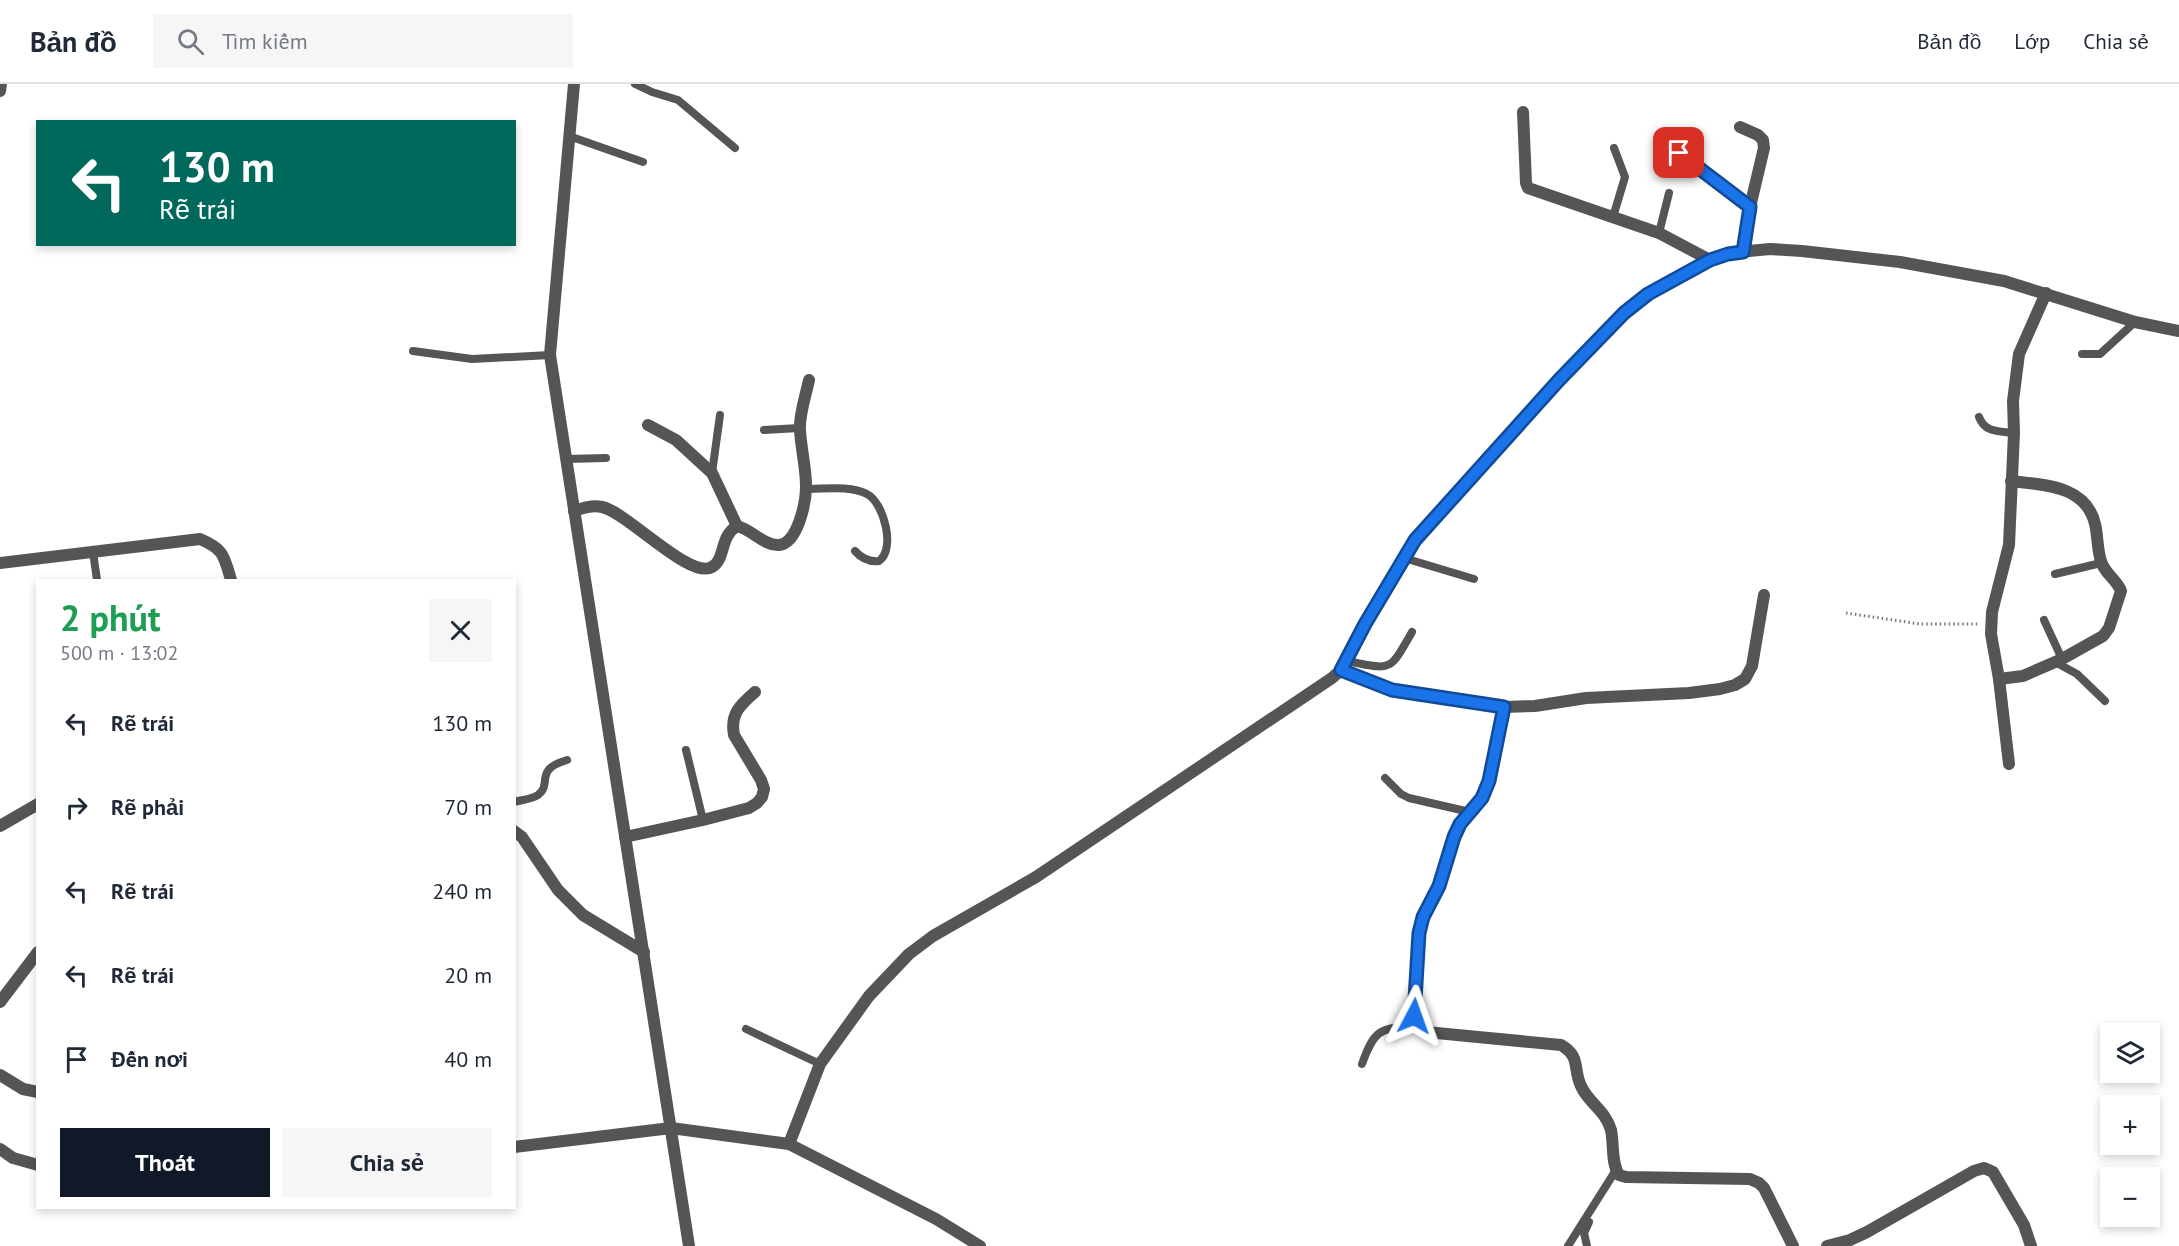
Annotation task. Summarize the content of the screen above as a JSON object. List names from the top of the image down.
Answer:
{
  "page": {
    "header": "Bản đồ",
    "search": "Tìm kiếm",
    "nav": ["Bản đồ", "Lớp", "Chia sẻ"],
    "turn": ["130 m", "Rẽ trái"],
    "heading": ["2 phút", "500 m · 13:02"],
    "list": [
      {
        "name": "Rẽ trái",
        "value": "130 m"
      },
      {
        "name": "Rẽ phải",
        "value": "70 m"
      },
      {
        "name": "Rẽ trái",
        "value": "240 m"
      },
      {
        "name": "Rẽ trái",
        "value": "20 m"
      },
      {
        "name": "Đến nơi",
        "value": "40 m"
      }
    ],
    "map_buttons": ["+", "−"],
    "buttons": ["Thoát", "Chia sẻ"]
  }
}
